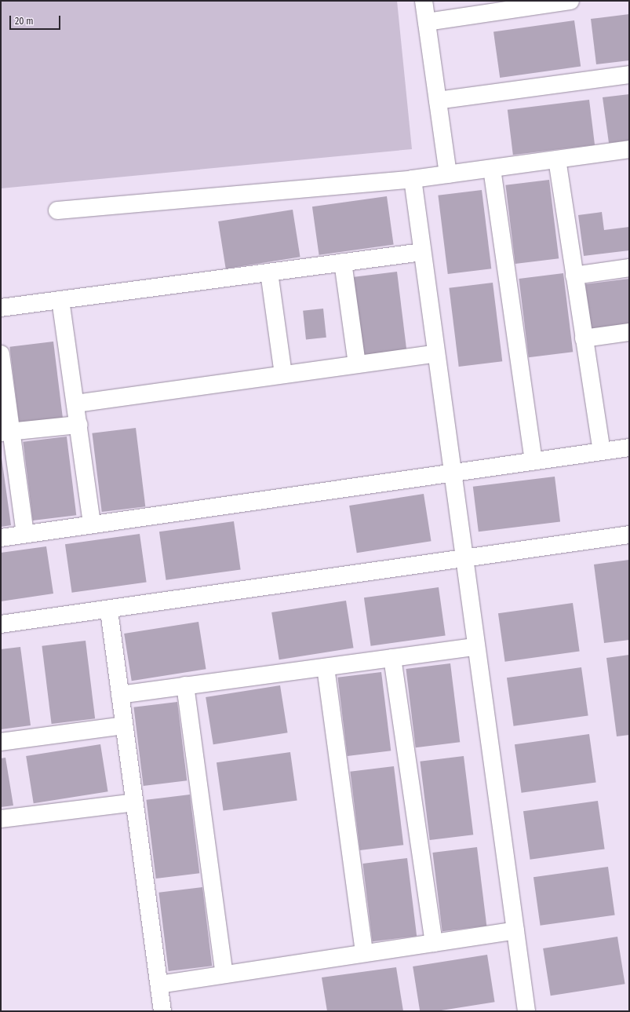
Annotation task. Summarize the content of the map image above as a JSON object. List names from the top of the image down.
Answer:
{
  "scale_bar": "20 m"
}
